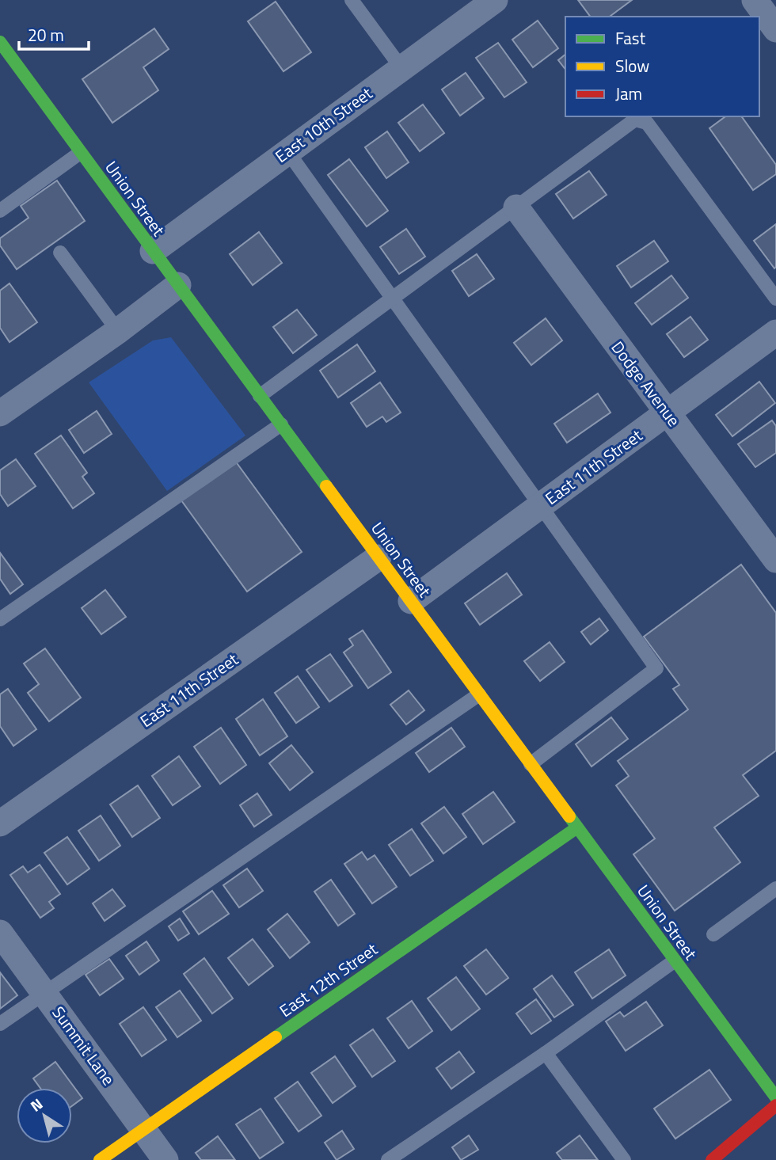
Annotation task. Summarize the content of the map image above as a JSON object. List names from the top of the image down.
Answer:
{
  "streets": {
    "main road": ["Union Street", "East 12th Street"],
    "street": [
      "East 10th Street",
      "Dodge Avenue",
      "East 11th Street",
      "Summit Lane"
    ]
  },
  "crossings": [
    ["East 10th Street", "Union Street"],
    ["Union Street", "East 11th Street"],
    ["Union Street", "East 12th Street"],
    ["Dodge Avenue", "East 11th Street"],
    ["East 12th Street", "Summit Lane"]
  ],
  "legend": ["Fast", "Slow", "Jam"],
  "scale_bar": "20 m",
  "north": "top left"
}
